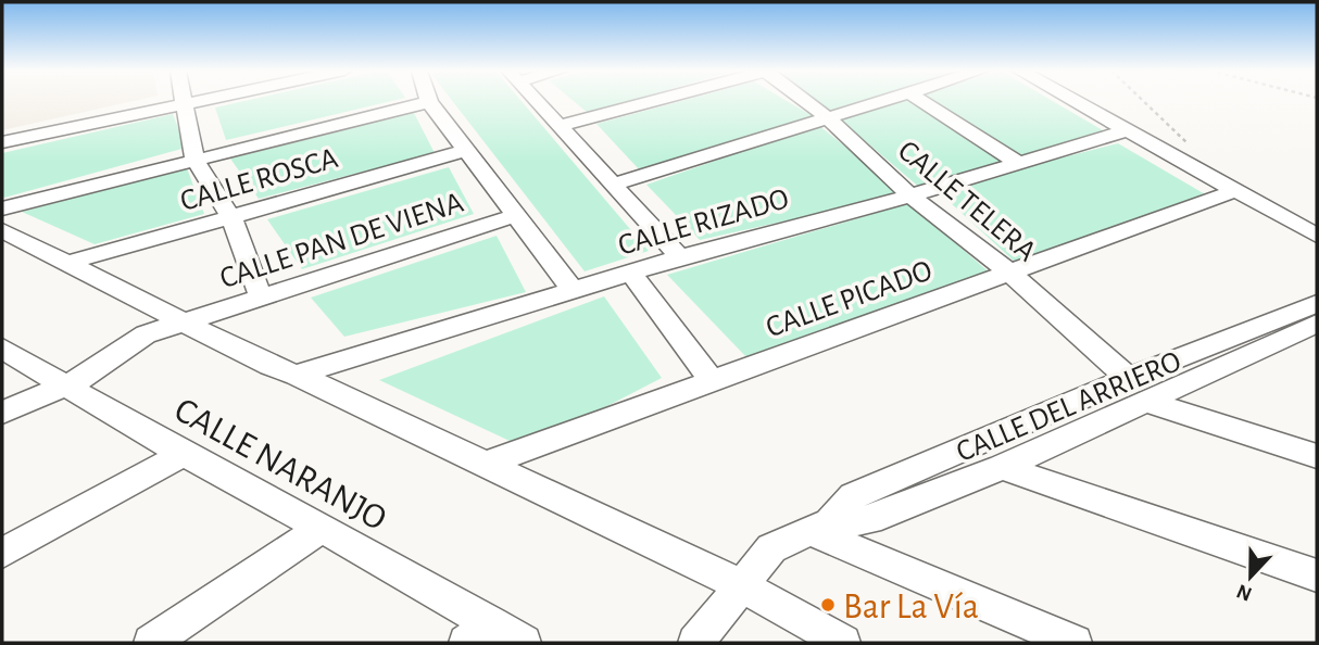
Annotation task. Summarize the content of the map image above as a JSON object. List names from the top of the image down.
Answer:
{
  "streets": {
    "street": [
      "CALLE ROSCA",
      "CALLE TELERA",
      "CALLE RIZADO",
      "CALLE PAN DE VIENA",
      "CALLE PICADO",
      "CALLE DEL ARRIERO",
      "CALLE NARANJO"
    ]
  },
  "crossings": [
    ["CALLE TELERA", "CALLE RIZADO"],
    ["CALLE TELERA", "CALLE PICADO"],
    ["CALLE TELERA", "CALLE DEL ARRIERO"],
    ["CALLE PAN DE VIENA", "CALLE NARANJO"]
  ],
  "places": ["Bar La Vía"],
  "north": "bottom"
}
